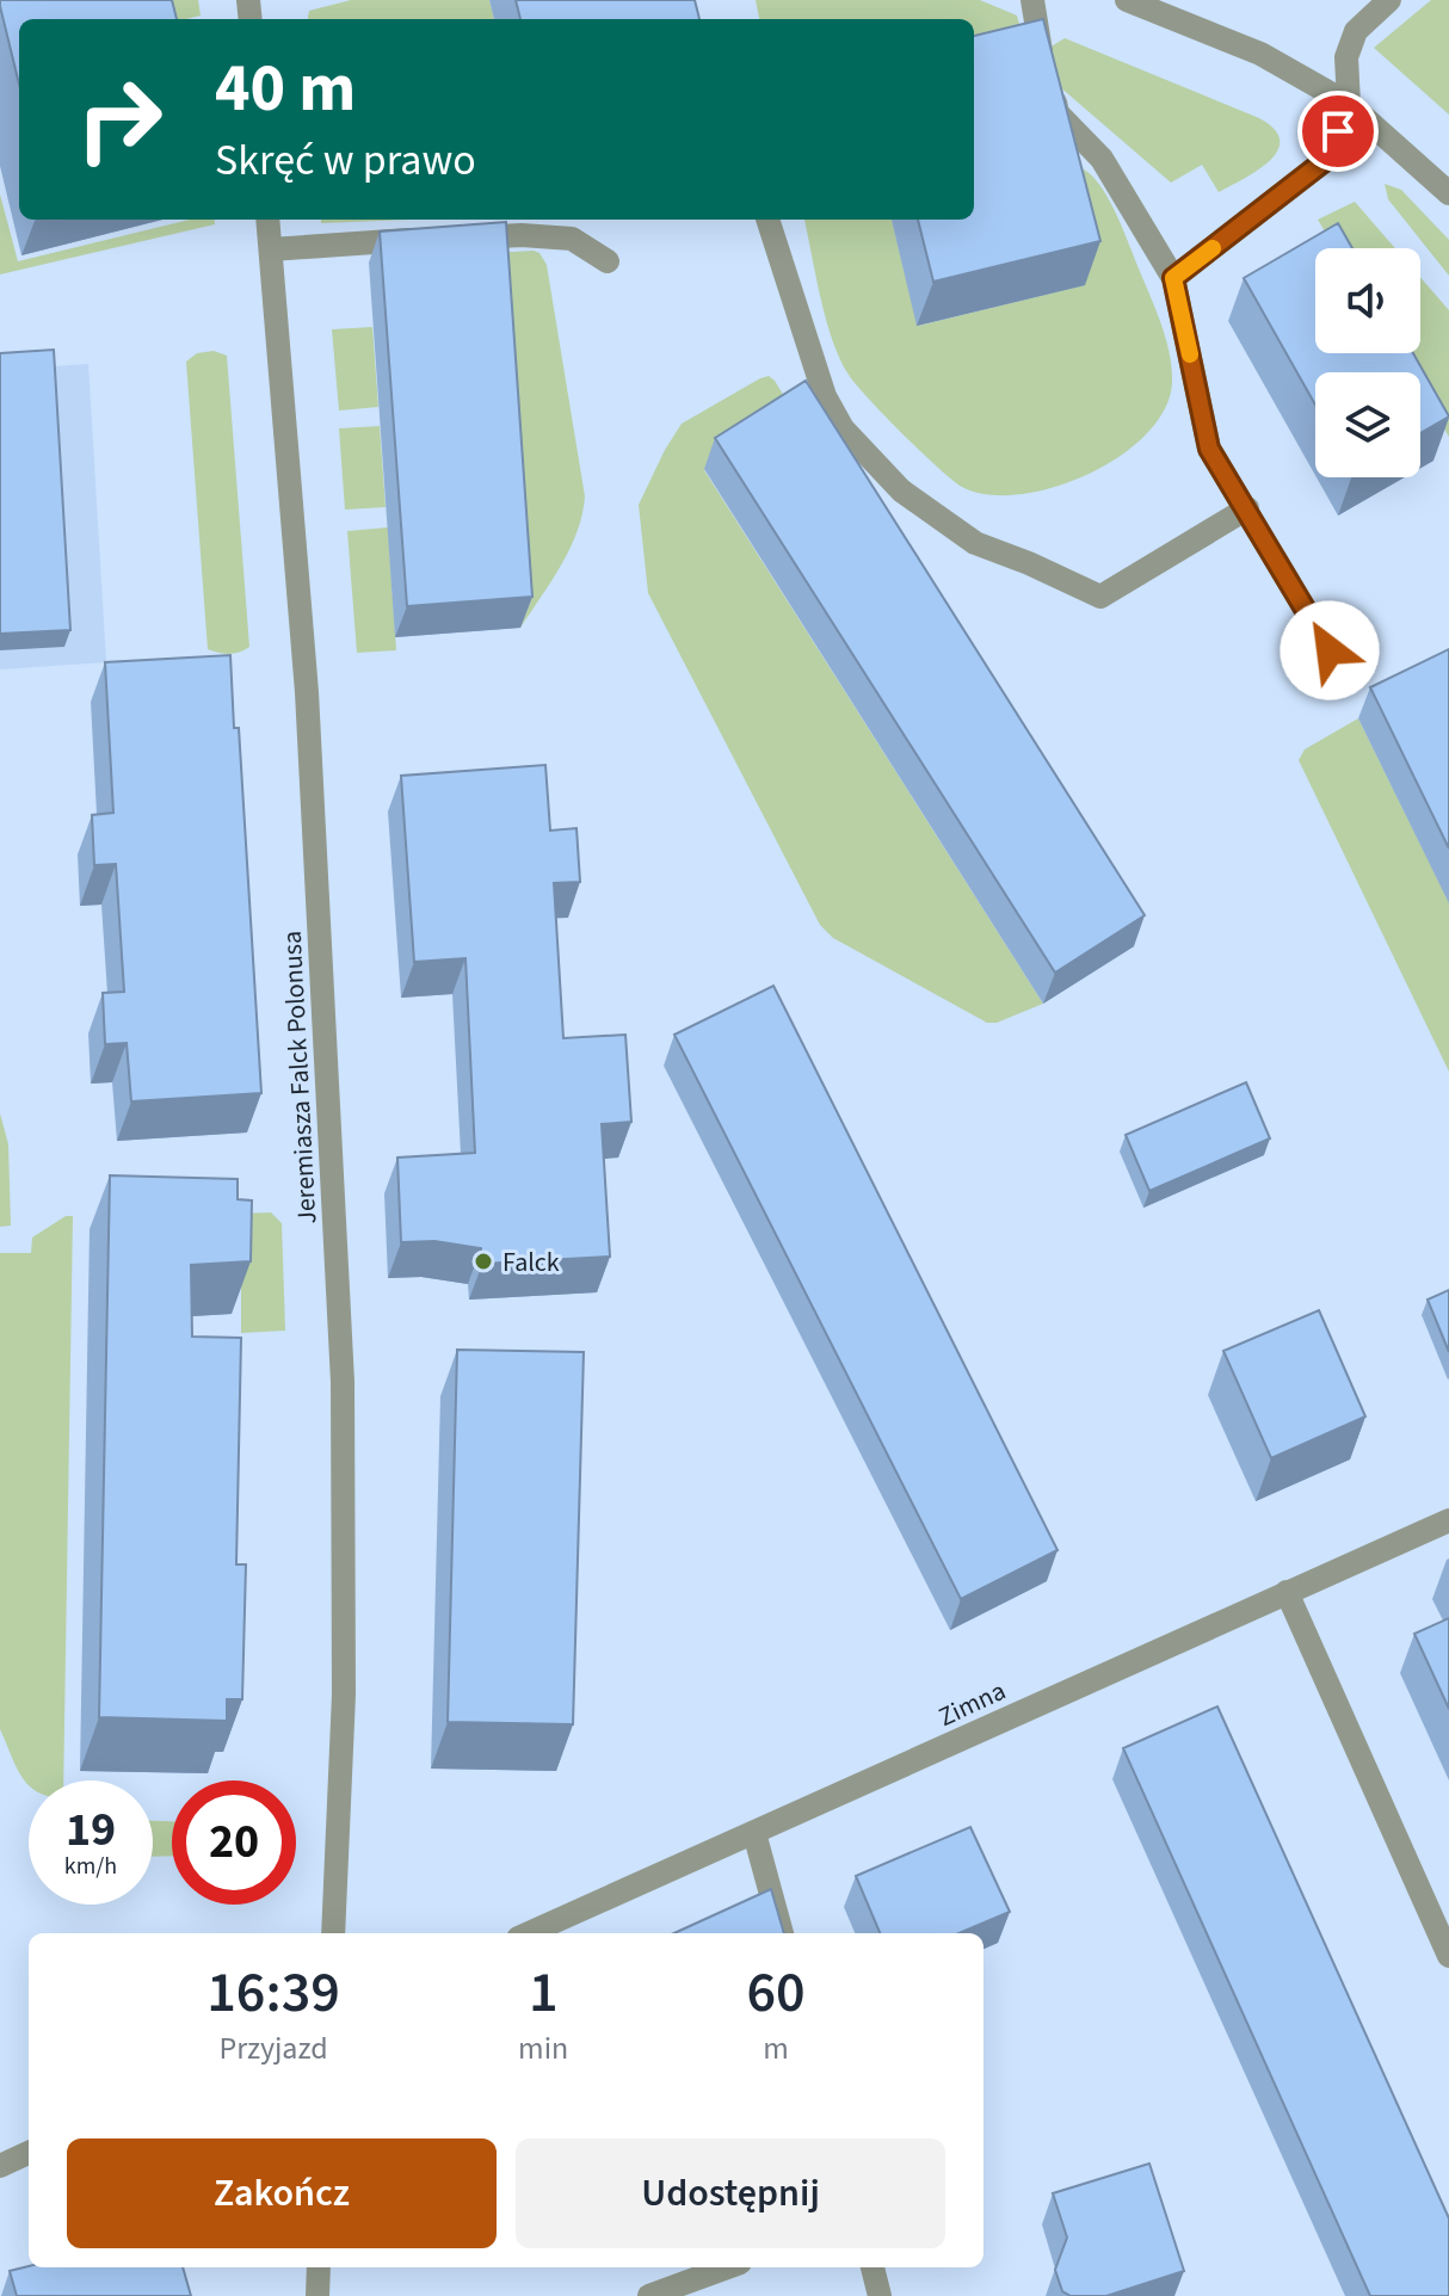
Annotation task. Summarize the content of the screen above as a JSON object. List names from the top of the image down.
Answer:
{
  "streets": {
    "street": ["Jeremiasza Falck Polonusa", "Zimna"]
  },
  "places": ["Falck"],
  "page": {
    "turn": ["40 m", "Skręć w prawo"],
    "speed": "19 km/h",
    "limit": "20",
    "eta": [
      "16:39",
      "Przyjazd",
      "1",
      "min",
      "60",
      "m"
    ],
    "buttons": ["Zakończ", "Udostępnij"]
  }
}
